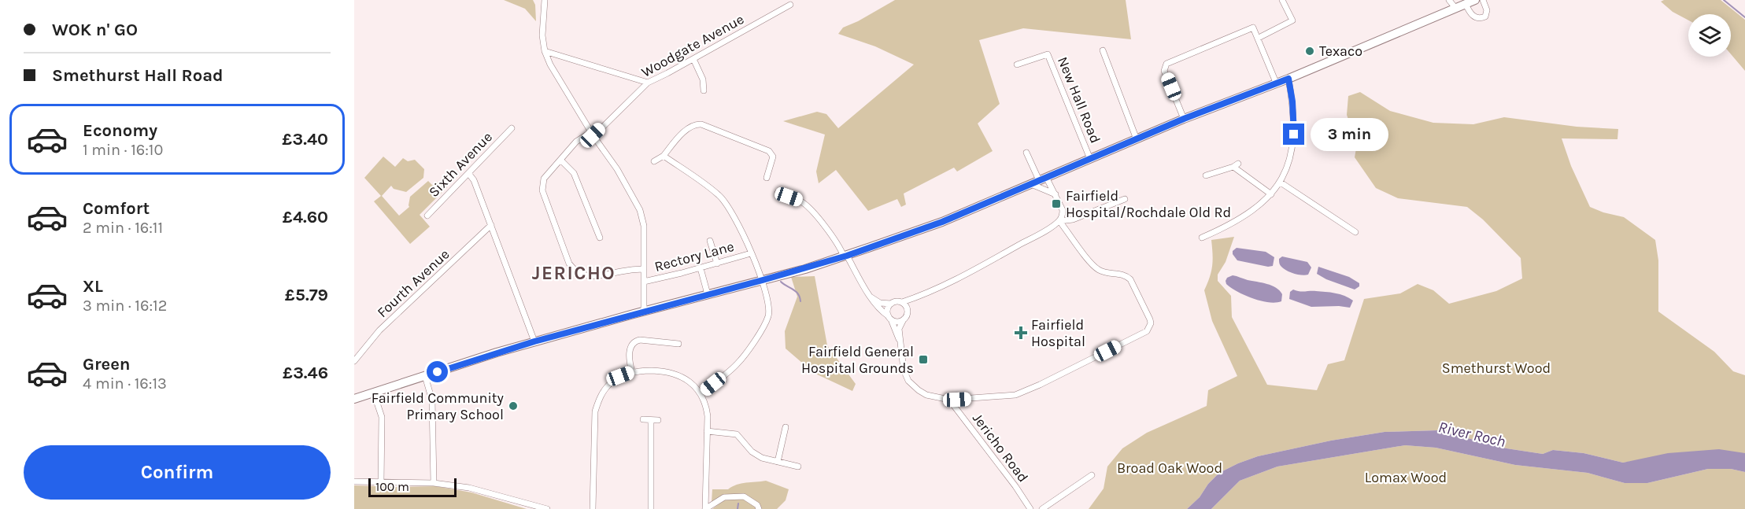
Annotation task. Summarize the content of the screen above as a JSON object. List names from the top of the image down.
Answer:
{
  "streets": {
    "street": [
      "Woodgate Avenue",
      "New Hall Road",
      "Sixth Avenue",
      "Rectory Lane",
      "Fourth Avenue",
      "Jericho Road"
    ]
  },
  "districts": ["JERICHO"],
  "water": ["River Roch"],
  "parks": ["Smethurst Wood", "Broad Oak Wood", "Lomax Wood"],
  "places": {
    "other": ["Texaco", "Fairfield Community Primary School"],
    "transit": ["Fairfield Hospital/Rochdale Old Rd", "Fairfield General Hospital Grounds"],
    "health": ["Fairfield Hospital"]
  },
  "scale_bar": "100 m",
  "page": {
    "banner": ["WOK n' GO", "Smethurst Hall Road"],
    "list": [
      {
        "name": "Economy",
        "note": "1 min · 16:10",
        "value": "£3.40"
      },
      {
        "name": "Comfort",
        "note": "2 min · 16:11",
        "value": "£4.60"
      },
      {
        "name": "XL",
        "note": "3 min · 16:12",
        "value": "£5.79"
      },
      {
        "name": "Green",
        "note": "4 min · 16:13",
        "value": "£3.46"
      }
    ],
    "bubble": "3 min",
    "buttons": "Confirm",
    "scale": "100 m"
  }
}
